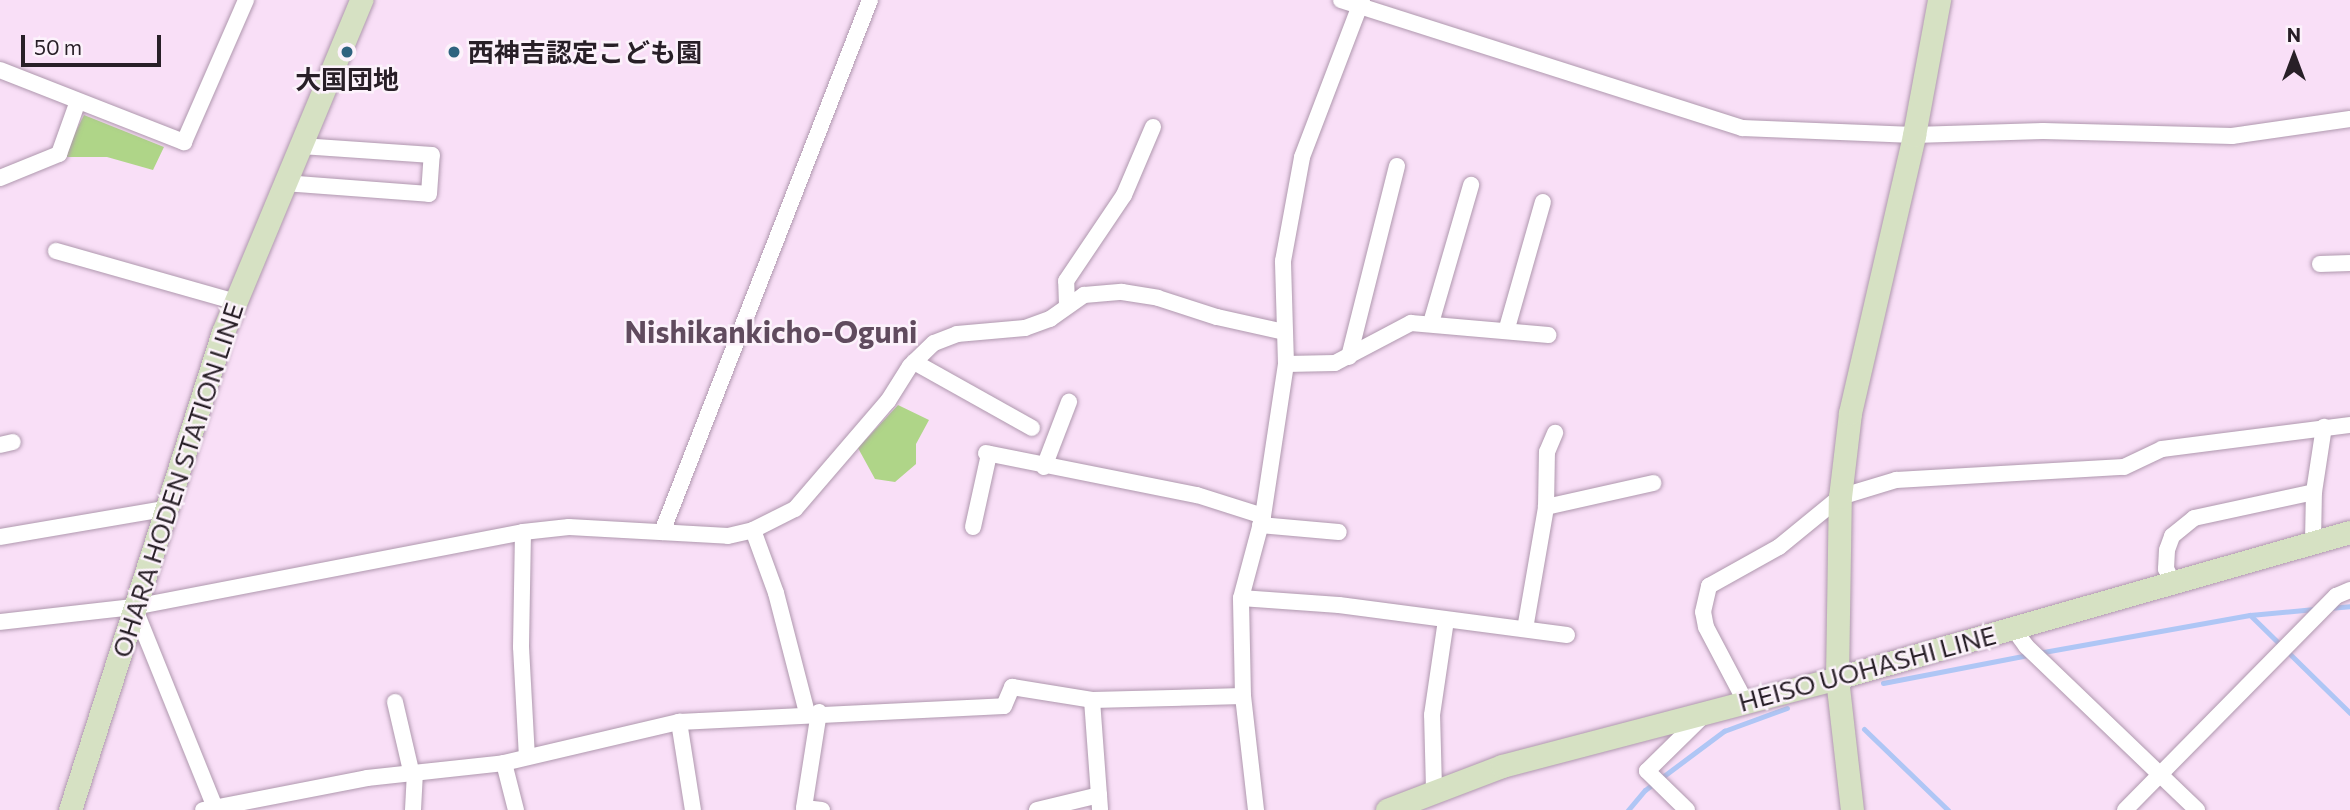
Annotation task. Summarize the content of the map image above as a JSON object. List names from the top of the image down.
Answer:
{
  "streets": {
    "main road": ["OHARA HODEN STATION LINE", "HEISO UOHASHI LINE"]
  },
  "districts": ["Nishikankicho-Oguni"],
  "places": ["大国団地", "西神吉認定こども園"],
  "scale_bar": "50 m",
  "north": "top"
}
